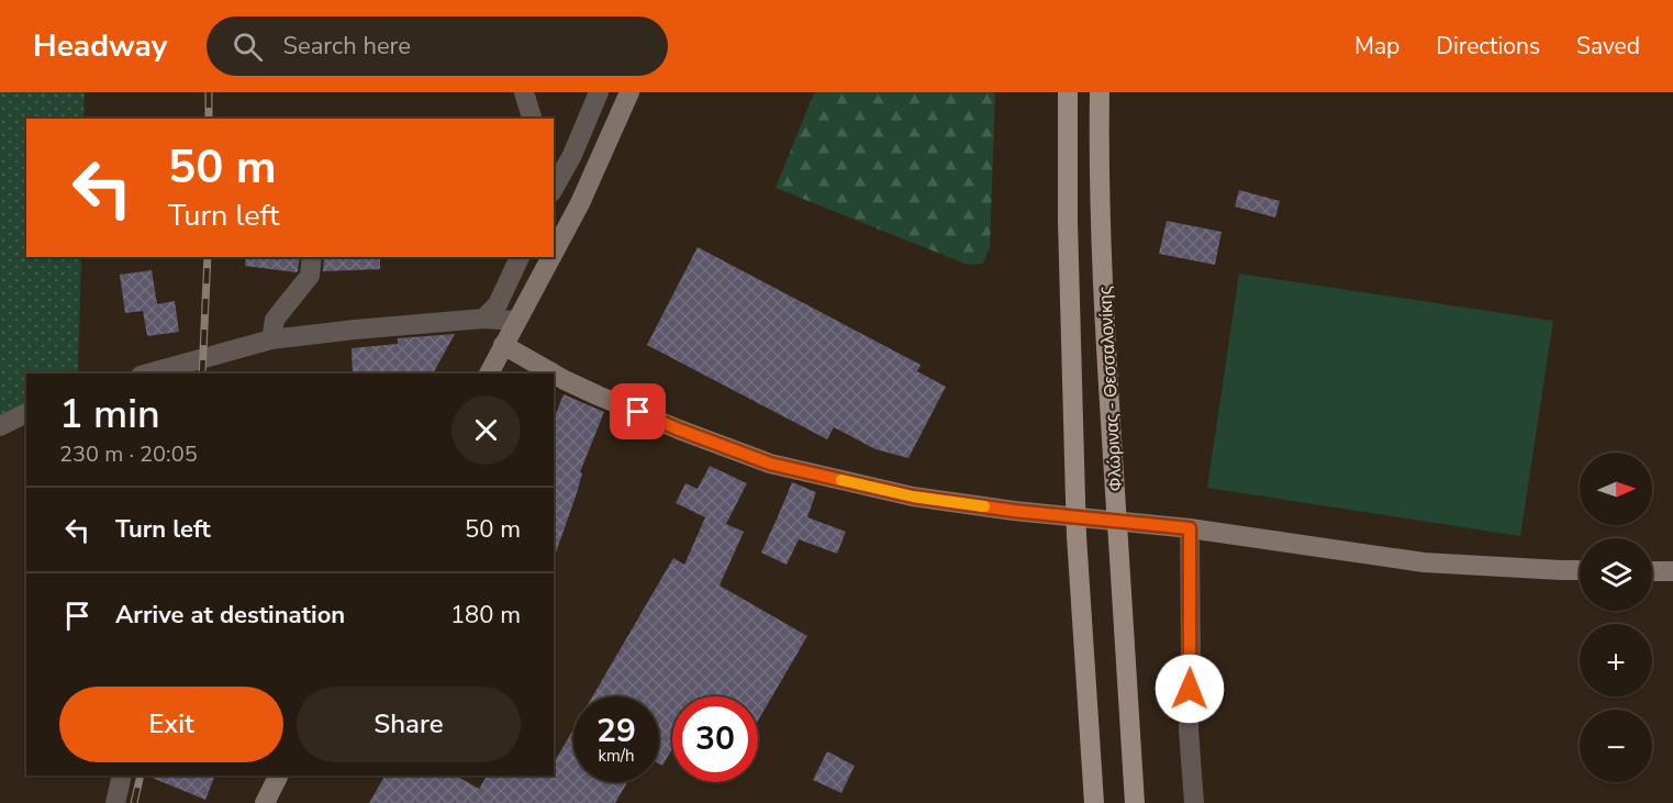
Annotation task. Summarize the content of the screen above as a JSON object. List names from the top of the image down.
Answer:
{
  "streets": {
    "main road": ["Φλώρινας - Θεσσαλονίκης"]
  },
  "north": "right",
  "page": {
    "header": "Headway",
    "search": "Search here",
    "nav": ["Map", "Directions", "Saved"],
    "turn": ["50 m", "Turn left"],
    "heading": ["1 min", "230 m · 20:05"],
    "map_buttons": ["+", "−"],
    "list": [
      {
        "name": "Turn left",
        "value": "50 m"
      },
      {
        "name": "Arrive at destination",
        "value": "180 m"
      }
    ],
    "buttons": ["Exit", "Share"],
    "speed": "29 km/h",
    "limit": "30"
  }
}
